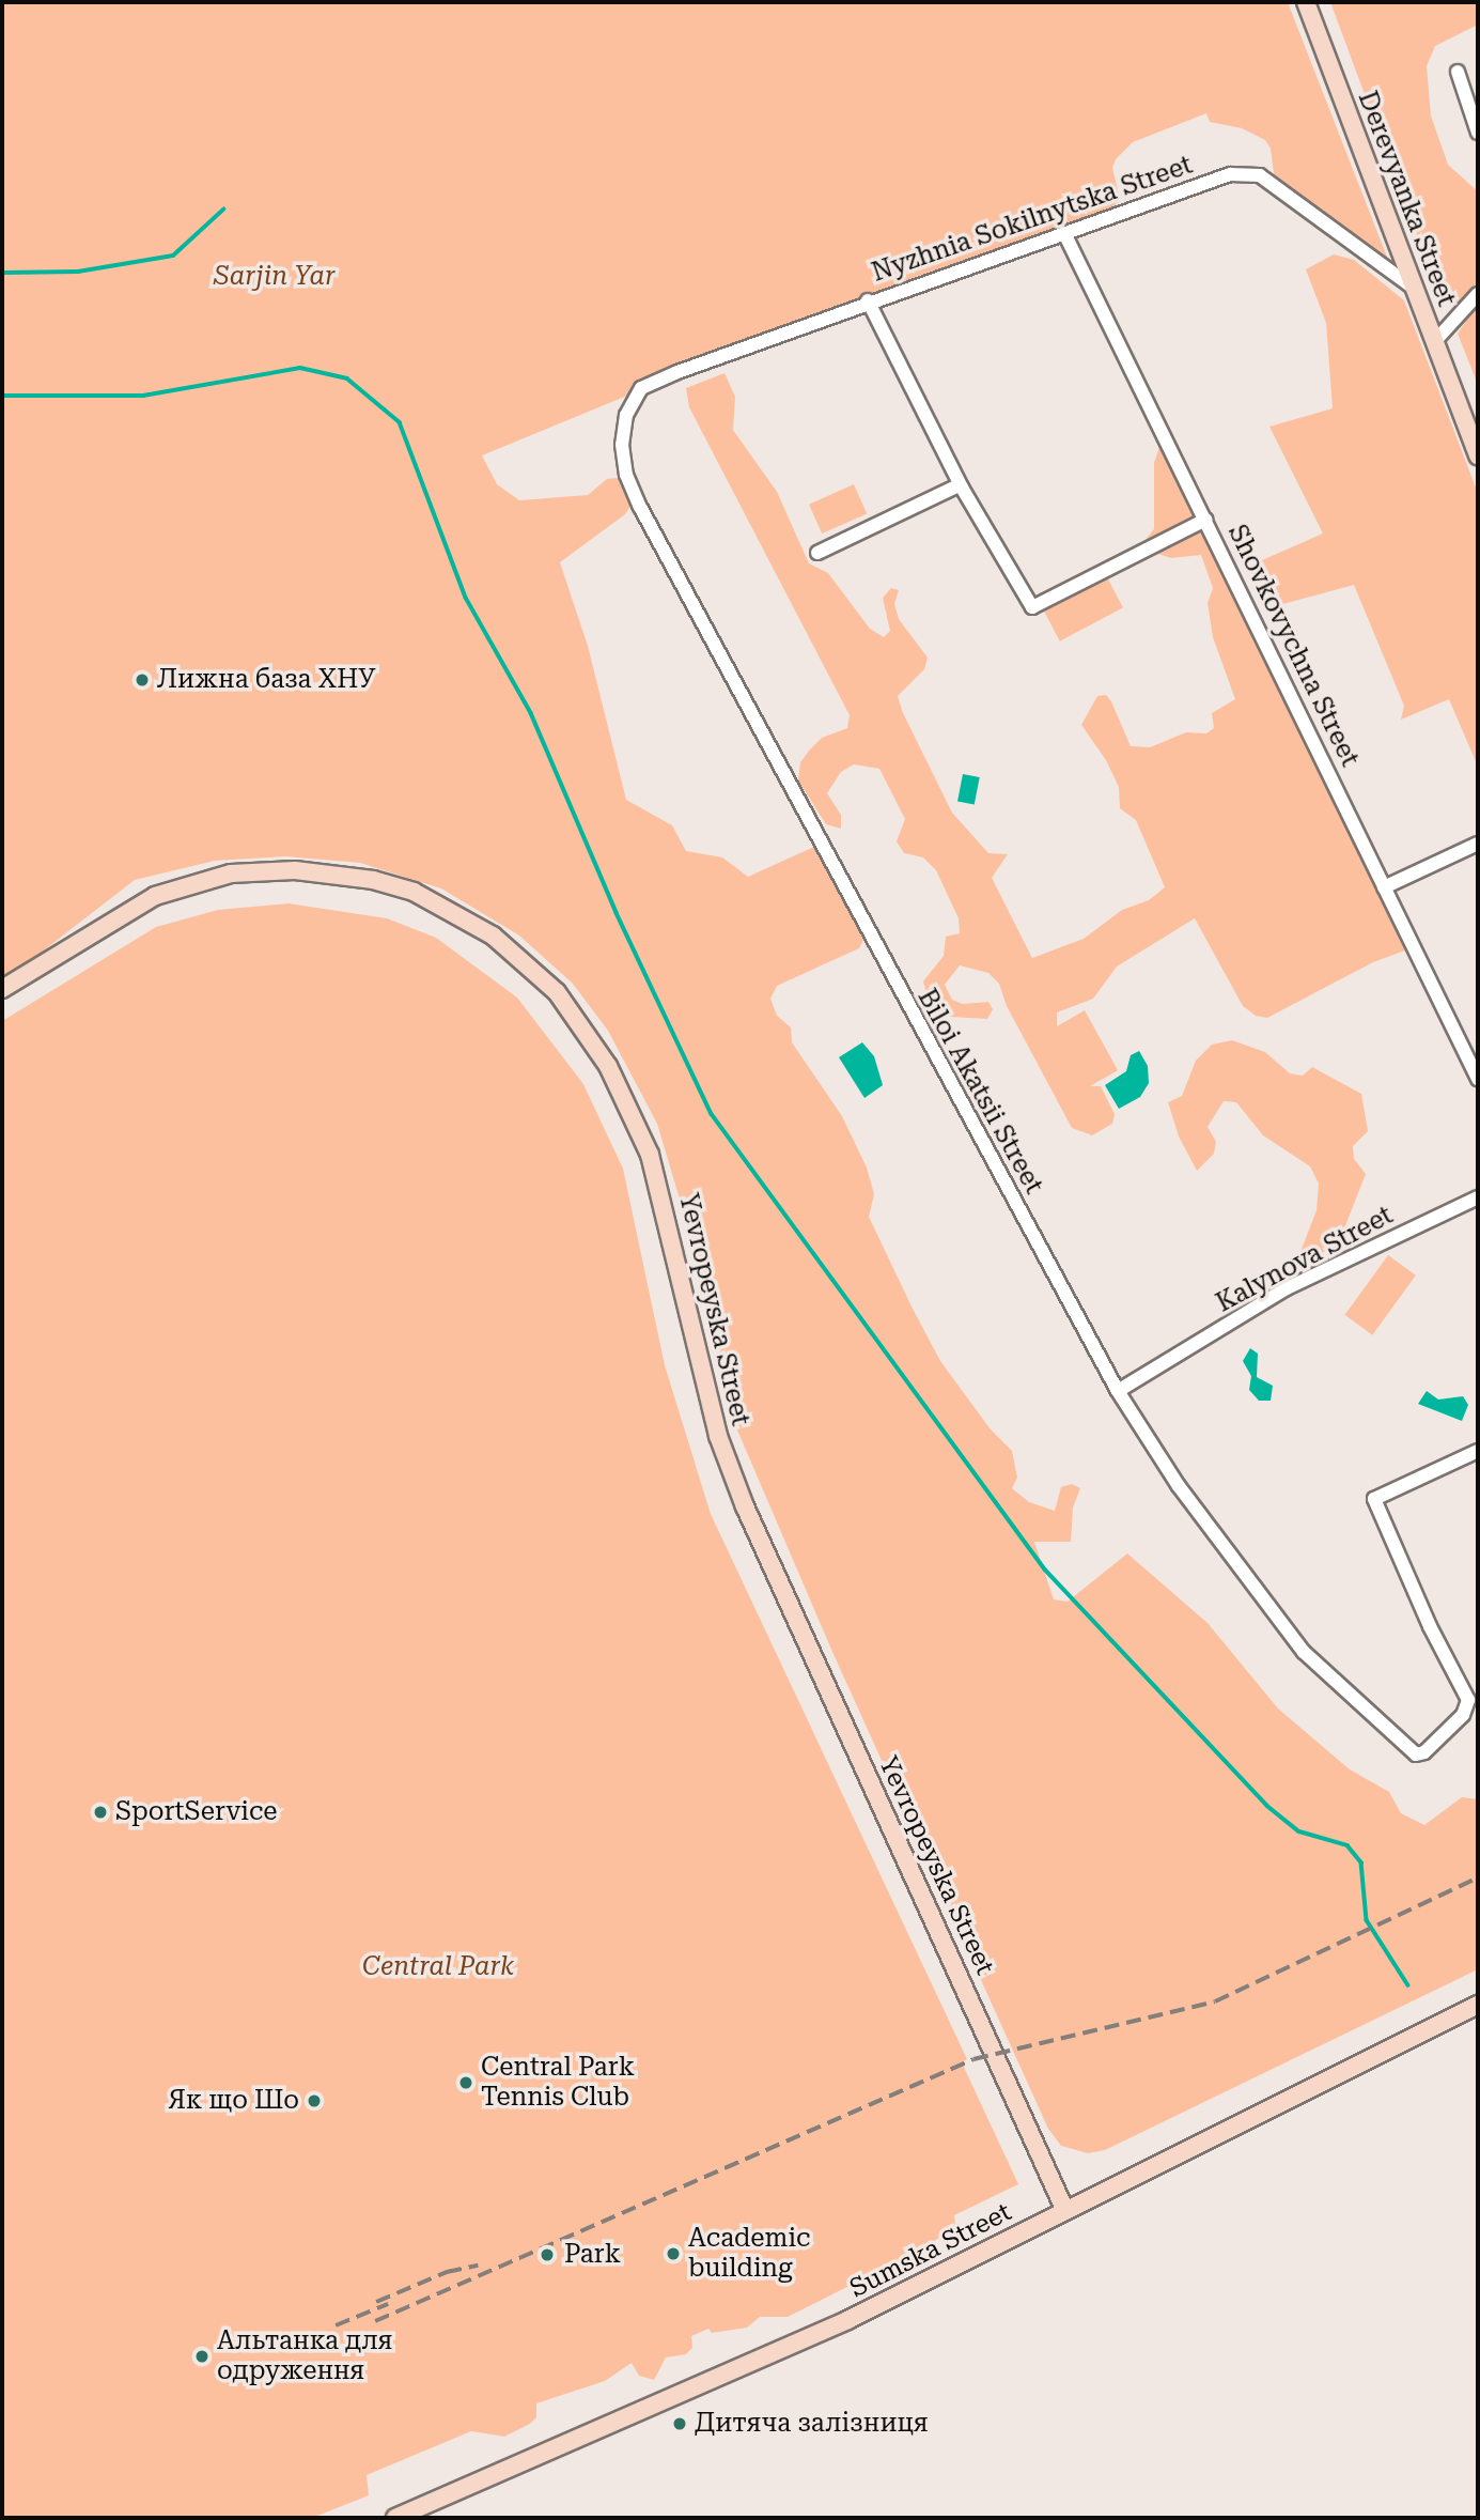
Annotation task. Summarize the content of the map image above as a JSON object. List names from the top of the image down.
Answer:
{
  "streets": {
    "main road": ["Derevyanka Street", "Yevropeyska Street", "Sumska Street"],
    "street": [
      "Nyzhnia Sokilnytska Street",
      "Shovkovychna Street",
      "Biloi Akatsii Street",
      "Kalynova Street"
    ]
  },
  "crossings": [
    ["Derevyanka Street", "Nyzhnia Sokilnytska Street"],
    ["Nyzhnia Sokilnytska Street", "Shovkovychna Street"],
    ["Nyzhnia Sokilnytska Street", "Biloi Akatsii Street"],
    ["Biloi Akatsii Street", "Kalynova Street"],
    ["Yevropeyska Street", "Sumska Street"]
  ],
  "parks": ["Sarjin Yar", "Central Park"],
  "places": [
    "Лижна база ХНУ",
    "SportService",
    "Central Park Tennis Club",
    "Як що Шо",
    "Academic building",
    "Park",
    "Альтанка для одруження",
    "Дитяча залізниця"
  ]
}
